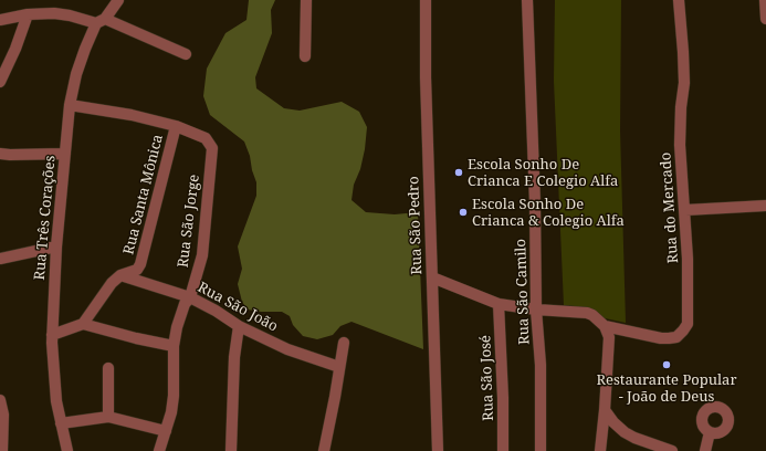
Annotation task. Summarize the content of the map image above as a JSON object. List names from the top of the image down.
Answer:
{
  "streets": {
    "street": [
      "Rua Santa Mônica",
      "Rua do Mercado",
      "Rua Três Corações",
      "Rua São Jorge",
      "Rua São Pedro",
      "Rua São Camilo",
      "Rua São João",
      "Rua São José"
    ]
  },
  "crossings": [
    ["Rua Santa Mônica", "Rua São Jorge"],
    ["Rua Santa Mônica", "Rua São João"],
    ["Rua São Jorge", "Rua São João"]
  ],
  "places": ["Escola Sonho De Crianca E Colegio Alfa", "Escola Sonho De Crianca & Colegio Alfa", "Restaurante Popular - João de Deus"]
}
